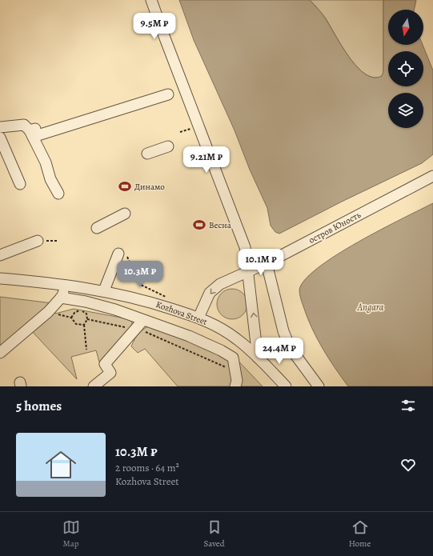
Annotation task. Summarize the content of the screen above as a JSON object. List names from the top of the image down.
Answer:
{
  "streets": {
    "street": ["остров Юность", "Kozhova Street"]
  },
  "crossings": [
    ["остров Юность", "Kozhova Street"]
  ],
  "water": ["Angara"],
  "places": {
    "sports": ["Динамо", "Весна"]
  },
  "north": "bottom",
  "page": {
    "price": [
      "9.5M ₽",
      "9.21M ₽",
      "10.1M ₽",
      "10.3M ₽",
      "24.4M ₽"
    ],
    "heading": "5 homes",
    "list": [
      {
        "name": "10.3M ₽",
        "note": "2 rooms · 64 m² · Kozhova Street"
      }
    ],
    "tabs": ["Map", "Saved", "Home"]
  }
}
